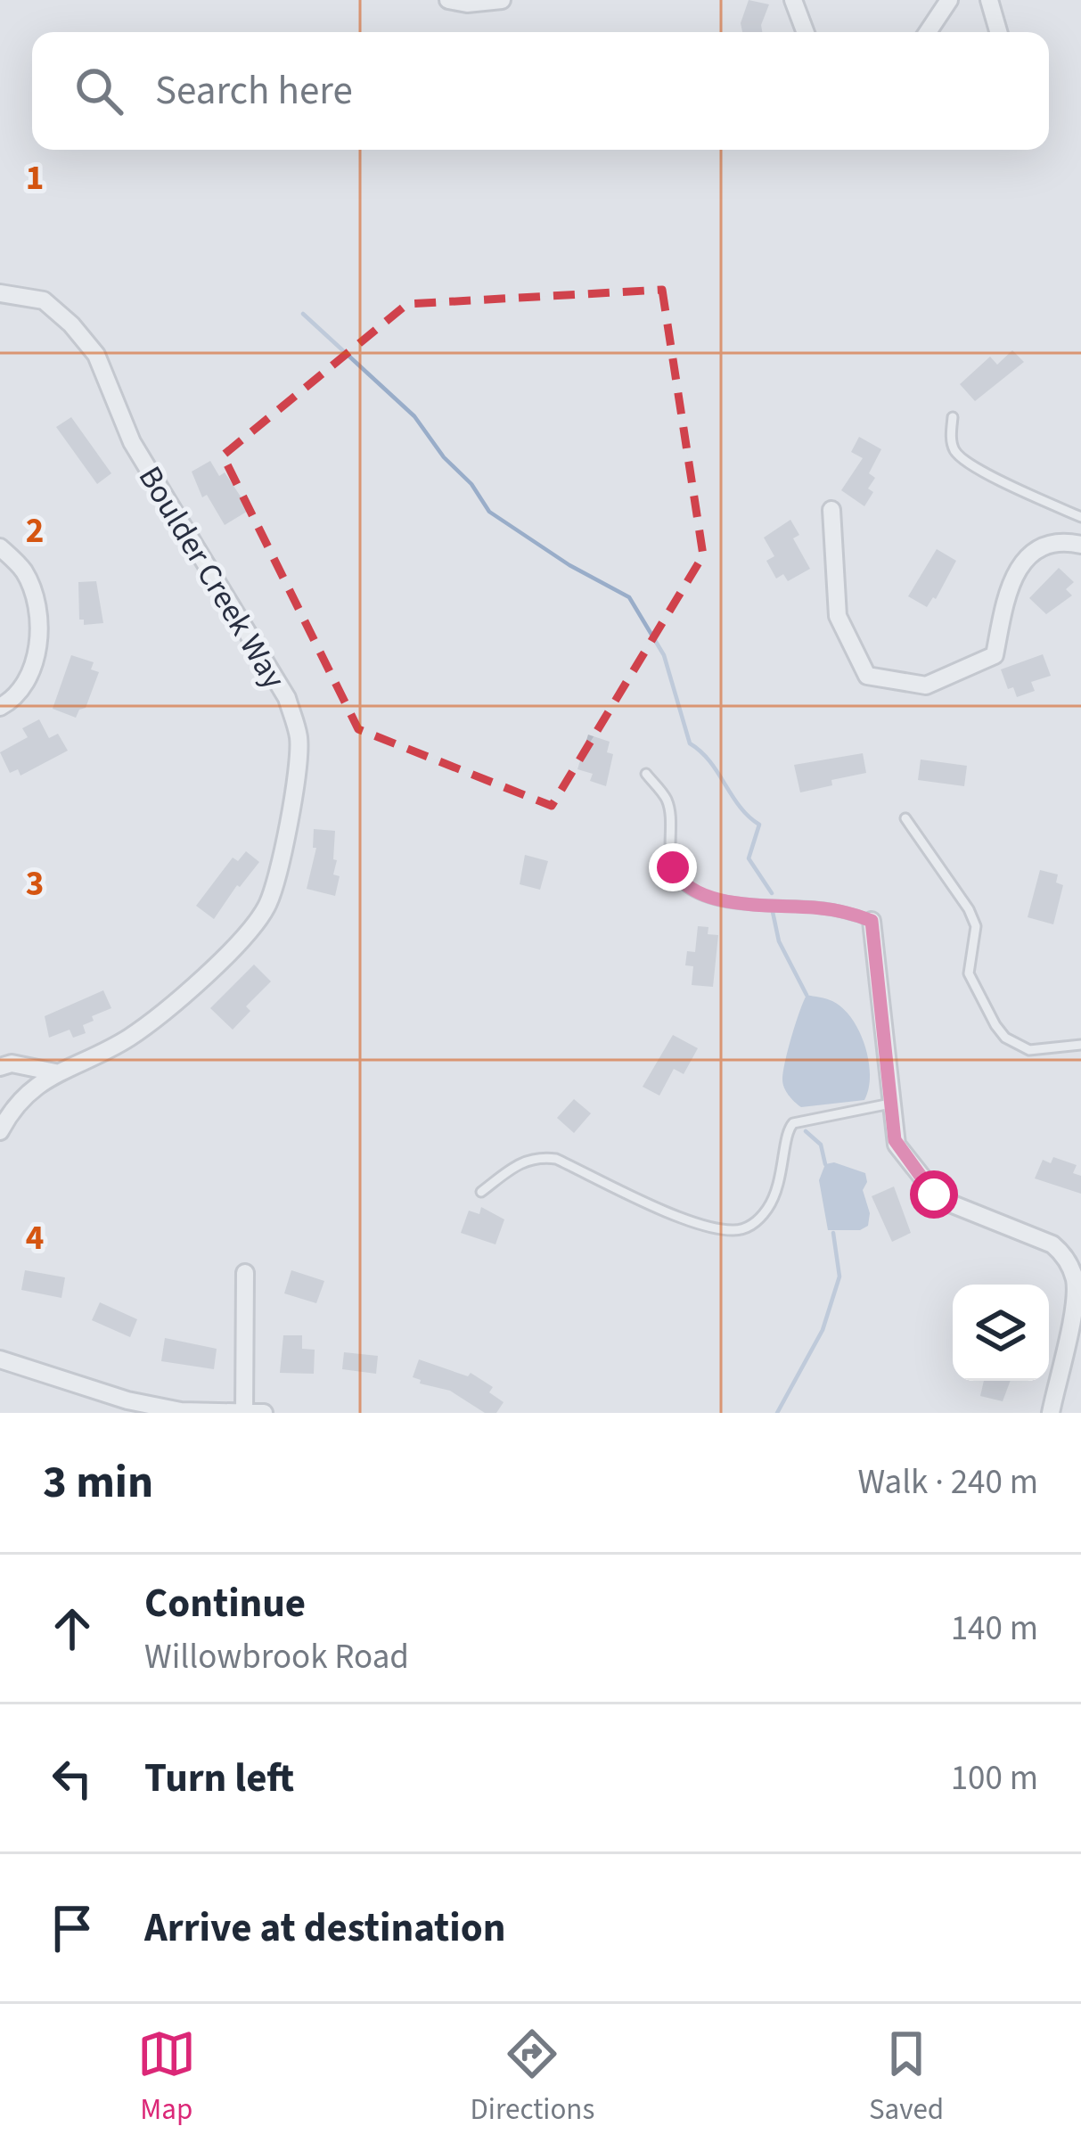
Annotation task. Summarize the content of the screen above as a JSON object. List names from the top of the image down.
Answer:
{
  "streets": {
    "street": ["Boulder Creek Way"]
  },
  "page": {
    "search": "Search here",
    "heading": ["3 min", "Walk · 240 m"],
    "list": [
      ["Continue", "Willowbrook Road", "140 m"],
      ["Turn left", "100 m"],
      "Arrive at destination"
    ],
    "nav": ["Map", "Directions", "Saved"]
  },
  "grid": {
    "rows": [
      "1",
      "2",
      "3",
      "4"
    ]
  }
}
